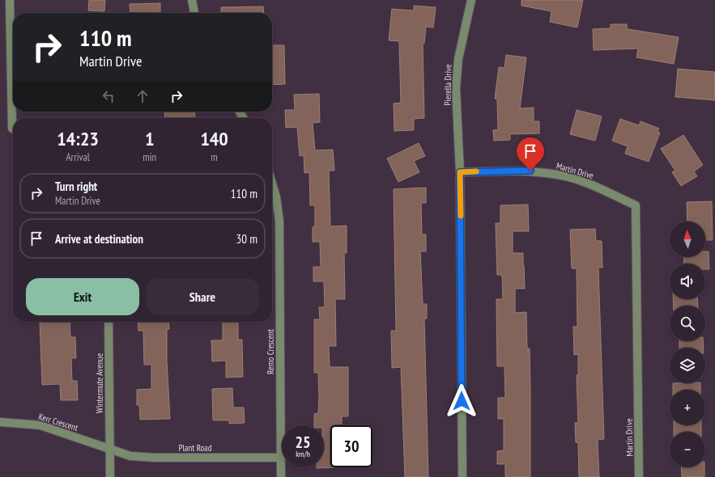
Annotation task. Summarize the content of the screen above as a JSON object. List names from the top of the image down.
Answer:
{
  "streets": {
    "street": [
      "Pierella Drive",
      "Martin Drive",
      "Remo Crescent",
      "Wintermute Avenue",
      "Kerr Crescent",
      "Plant Road"
    ]
  },
  "crossings": [
    ["Pierella Drive", "Martin Drive"],
    ["Remo Crescent", "Plant Road"],
    ["Wintermute Avenue", "Kerr Crescent"],
    ["Wintermute Avenue", "Plant Road"],
    ["Kerr Crescent", "Plant Road"]
  ],
  "north": "top",
  "page": {
    "turn": ["110 m", "Martin Drive"],
    "eta": [
      "14:23",
      "Arrival",
      "1",
      "min",
      "140",
      "m"
    ],
    "list": [
      {
        "name": "Turn right",
        "note": "Martin Drive",
        "value": "110 m"
      },
      {
        "name": "Arrive at destination",
        "value": "30 m"
      }
    ],
    "map_buttons": ["+", "−"],
    "buttons": ["Exit", "Share"],
    "speed": "25 km/h",
    "limit": "30"
  }
}
